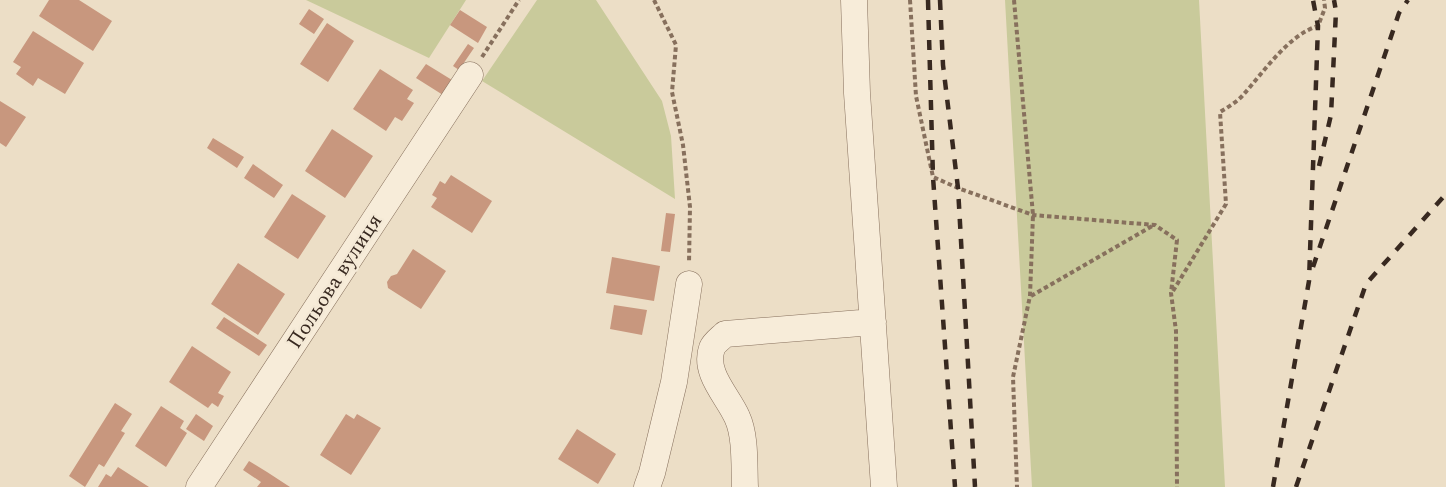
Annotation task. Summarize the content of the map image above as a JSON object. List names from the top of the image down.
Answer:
{
  "streets": {
    "street": ["Польова вулиця"]
  }
}
